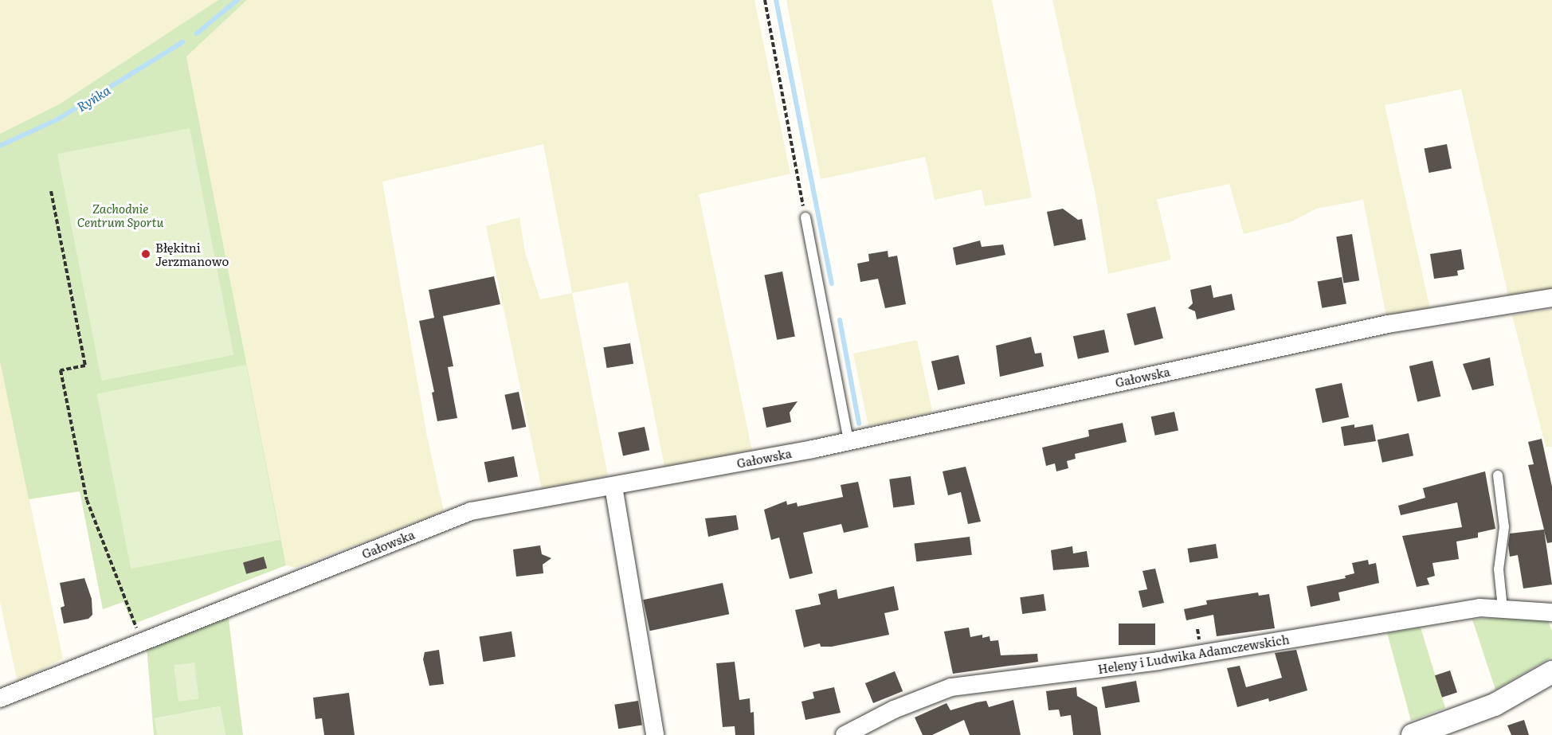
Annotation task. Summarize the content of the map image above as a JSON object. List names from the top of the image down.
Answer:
{
  "streets": {
    "street": ["Gałowska", "Heleny i Ludwika Adamczewskich"]
  },
  "water": ["Ryńka"],
  "parks": ["Zachodnie Centrum Sportu"],
  "places": ["Błękitni Jerzmanowo"]
}
